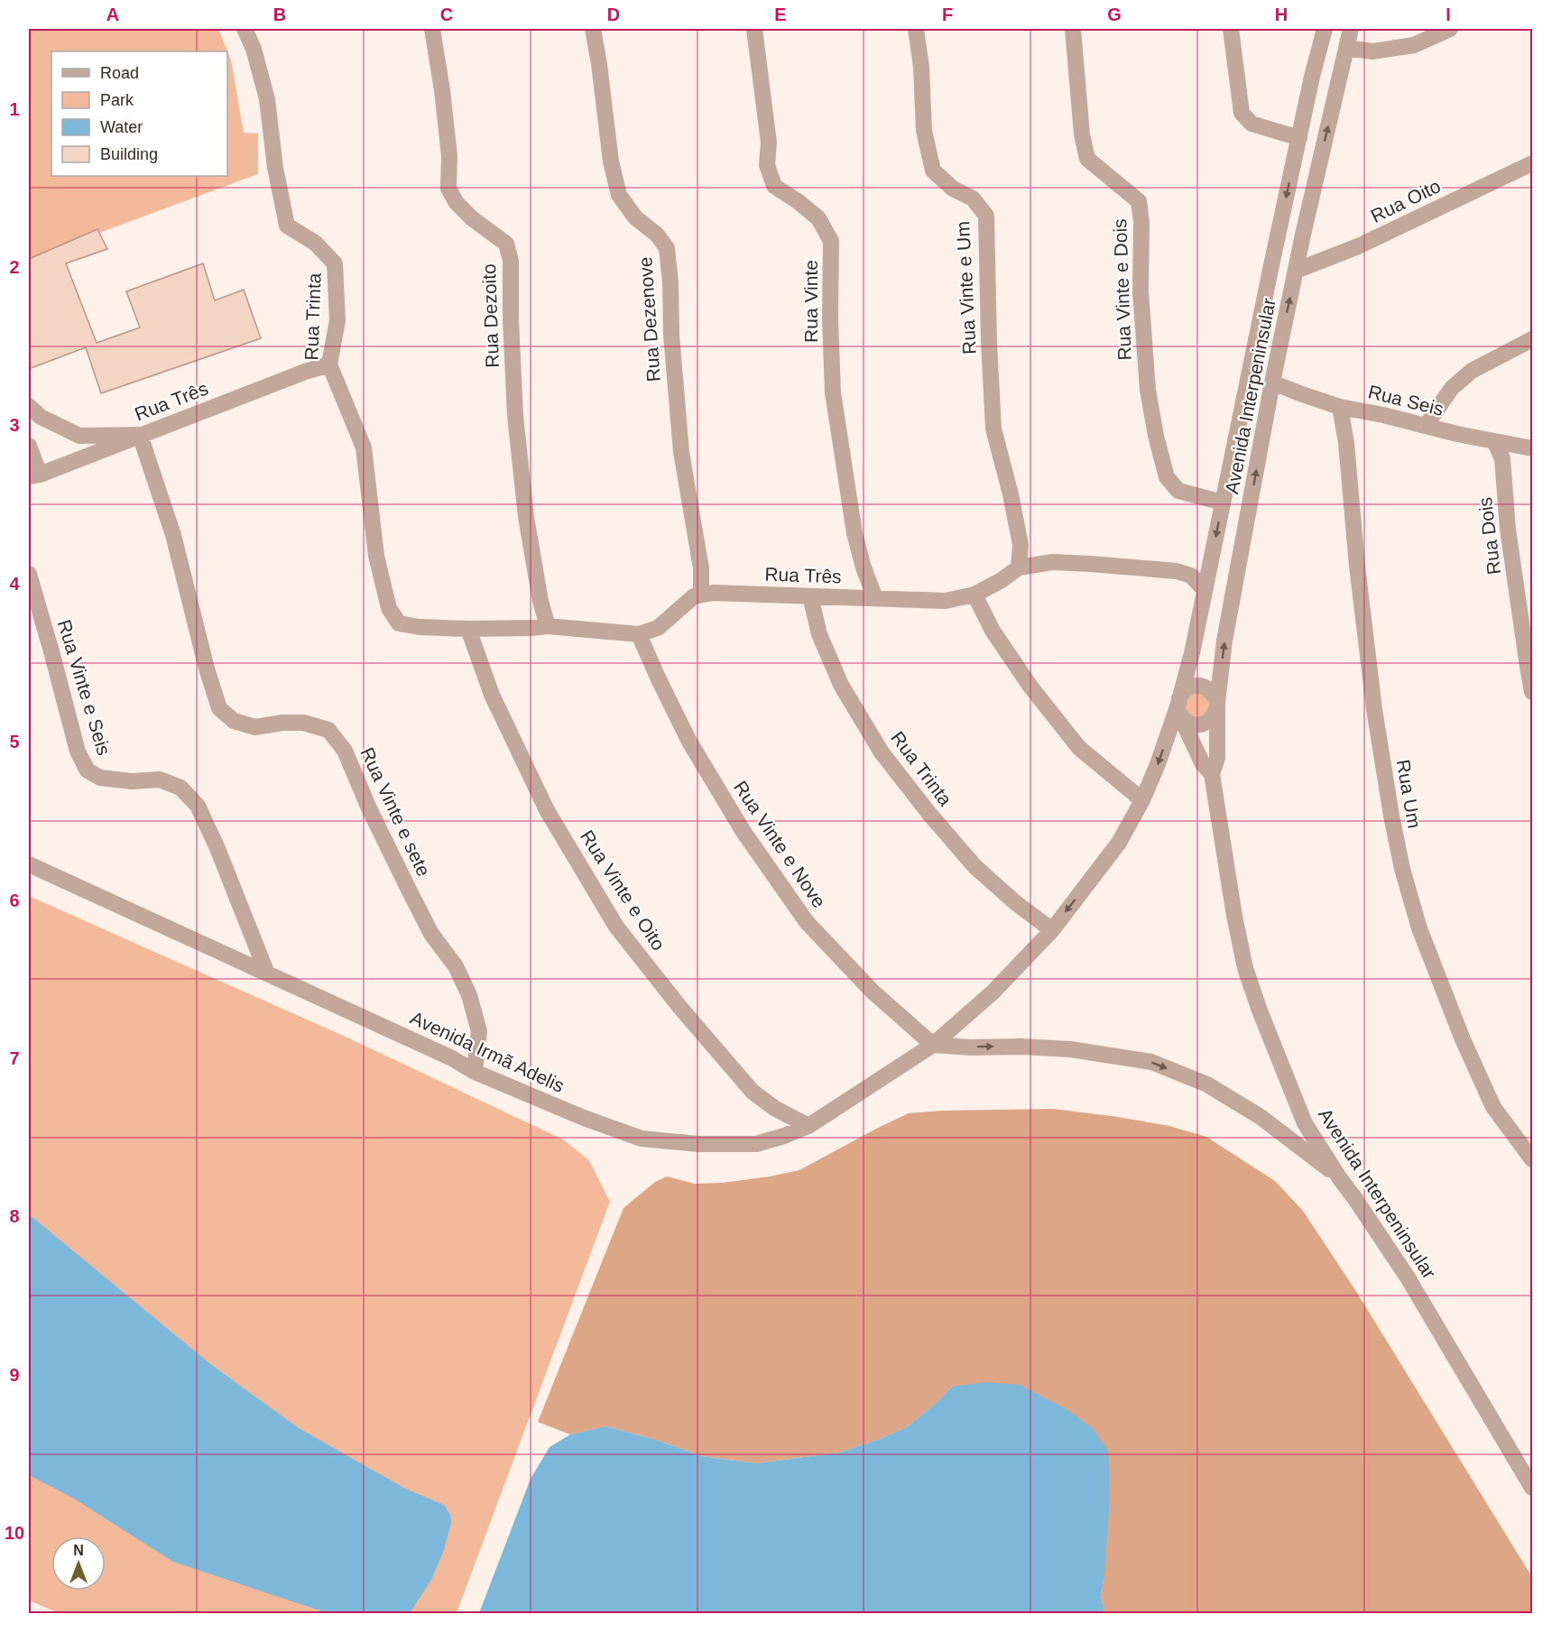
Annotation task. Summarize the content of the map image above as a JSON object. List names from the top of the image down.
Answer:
{
  "streets": {
    "street": [
      "Rua Oito",
      "Rua Vinte e Um",
      "Rua Vinte e Dois",
      "Rua Vinte",
      "Rua Dezoito",
      "Rua Trinta",
      "Rua Dezenove",
      "Avenida Interpeninsular",
      "Rua Seis",
      "Rua Três",
      "Rua Dois",
      "Rua Vinte e Seis",
      "Rua Um",
      "Rua Vinte e sete",
      "Rua Vinte e Nove",
      "Rua Vinte e Oito",
      "Avenida Irmã Adelis"
    ]
  },
  "crossings": [
    ["Rua Oito", "Avenida Interpeninsular"],
    ["Rua Vinte e Um", "Rua Três"],
    ["Rua Vinte e Dois", "Avenida Interpeninsular"],
    ["Rua Vinte", "Rua Três"],
    ["Rua Trinta", "Rua Três"],
    ["Rua Trinta", "Rua Vinte e Oito"],
    ["Rua Trinta", "Avenida Irmã Adelis"],
    ["Rua Dezenove", "Rua Três"],
    ["Avenida Interpeninsular", "Rua Seis"],
    ["Avenida Interpeninsular", "Rua Três"],
    ["Avenida Interpeninsular", "Avenida Irmã Adelis"],
    ["Rua Seis", "Rua Dois"],
    ["Rua Seis", "Rua Um"],
    ["Rua Três", "Rua Vinte e sete"],
    ["Rua Vinte e Seis", "Avenida Irmã Adelis"],
    ["Rua Vinte e sete", "Avenida Irmã Adelis"],
    ["Rua Vinte e Nove", "Avenida Irmã Adelis"],
    ["Rua Vinte e Oito", "Avenida Irmã Adelis"]
  ],
  "legend": [
    "Road",
    "Park",
    "Water",
    "Building"
  ],
  "north": "top",
  "grid": {
    "columns": [
      "A",
      "B",
      "C",
      "D",
      "E",
      "F",
      "G",
      "H",
      "I"
    ],
    "rows": [
      "1",
      "2",
      "3",
      "4",
      "5",
      "6",
      "7",
      "8",
      "9",
      "10"
    ]
  }
}
